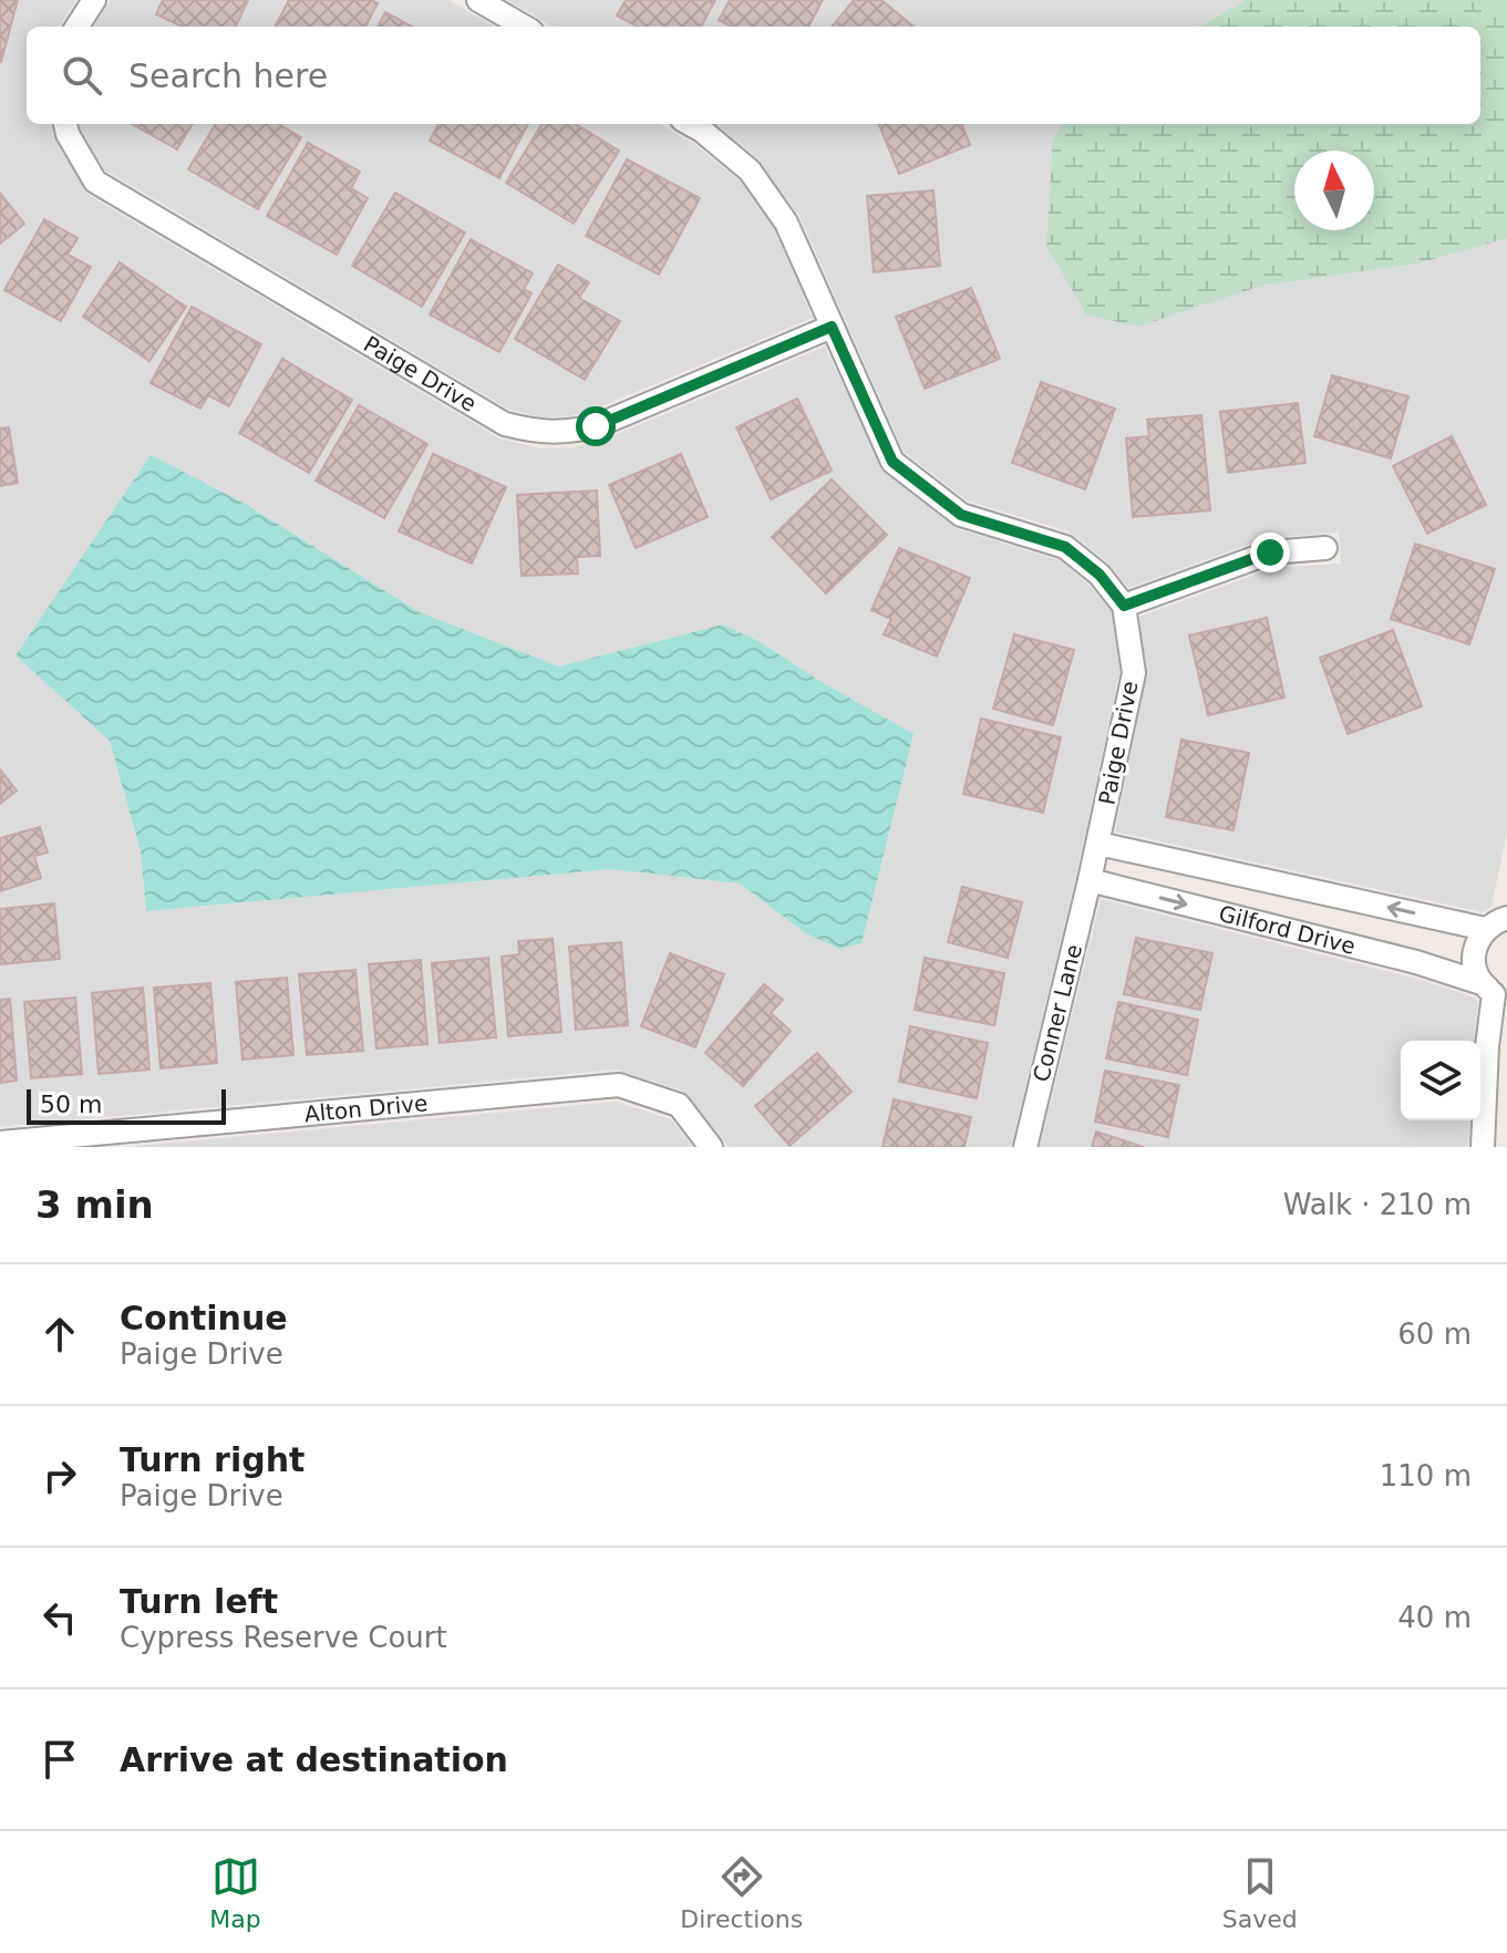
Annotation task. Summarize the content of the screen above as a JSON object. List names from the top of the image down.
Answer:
{
  "streets": {
    "street": [
      "Paige Drive",
      "Gilford Drive",
      "Conner Lane",
      "Alton Drive"
    ]
  },
  "crossings": [
    ["Paige Drive", "Gilford Drive"],
    ["Paige Drive", "Conner Lane"],
    ["Gilford Drive", "Conner Lane"]
  ],
  "scale_bar": "50 m",
  "north": "top",
  "page": {
    "search": "Search here",
    "scale": "50 m",
    "heading": ["3 min", "Walk · 210 m"],
    "list": [
      ["Continue", "Paige Drive", "60 m"],
      ["Turn right", "Paige Drive", "110 m"],
      ["Turn left", "Cypress Reserve Court", "40 m"],
      "Arrive at destination"
    ],
    "nav": ["Map", "Directions", "Saved"]
  }
}
